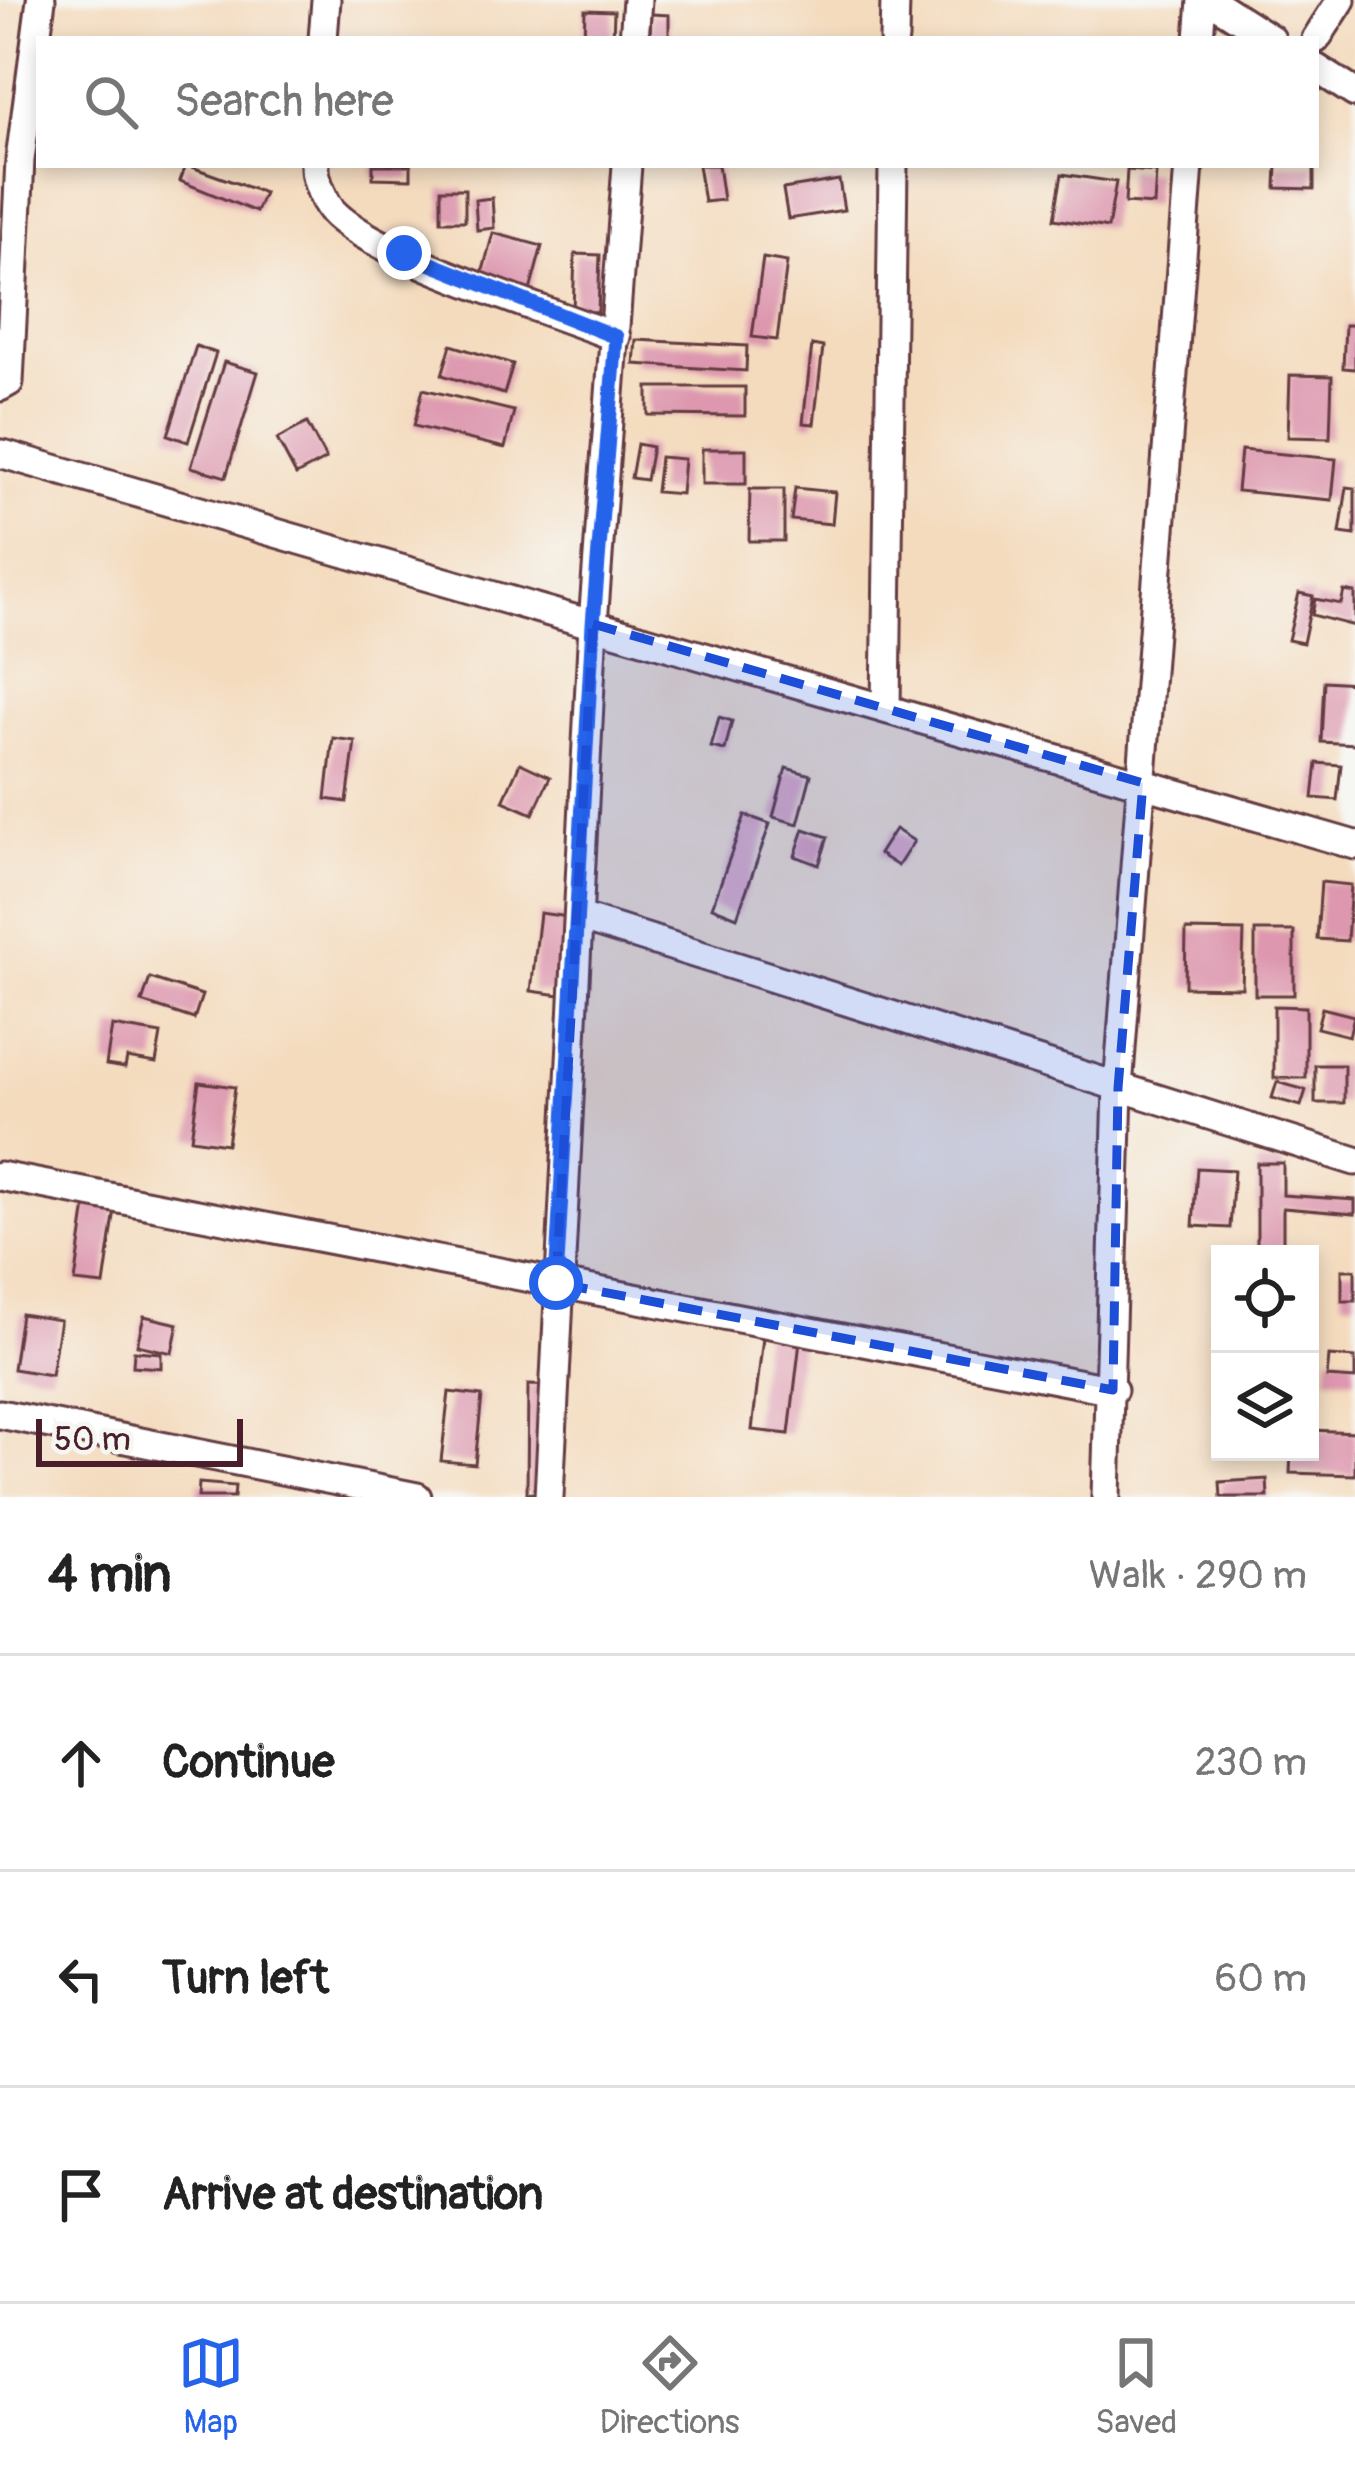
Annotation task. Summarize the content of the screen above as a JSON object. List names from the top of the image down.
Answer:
{
  "scale_bar": "50 m",
  "page": {
    "search": "Search here",
    "scale": "50 m",
    "heading": ["4 min", "Walk · 290 m"],
    "list": [
      ["Continue", "230 m"],
      ["Turn left", "60 m"],
      "Arrive at destination"
    ],
    "nav": ["Map", "Directions", "Saved"]
  }
}
